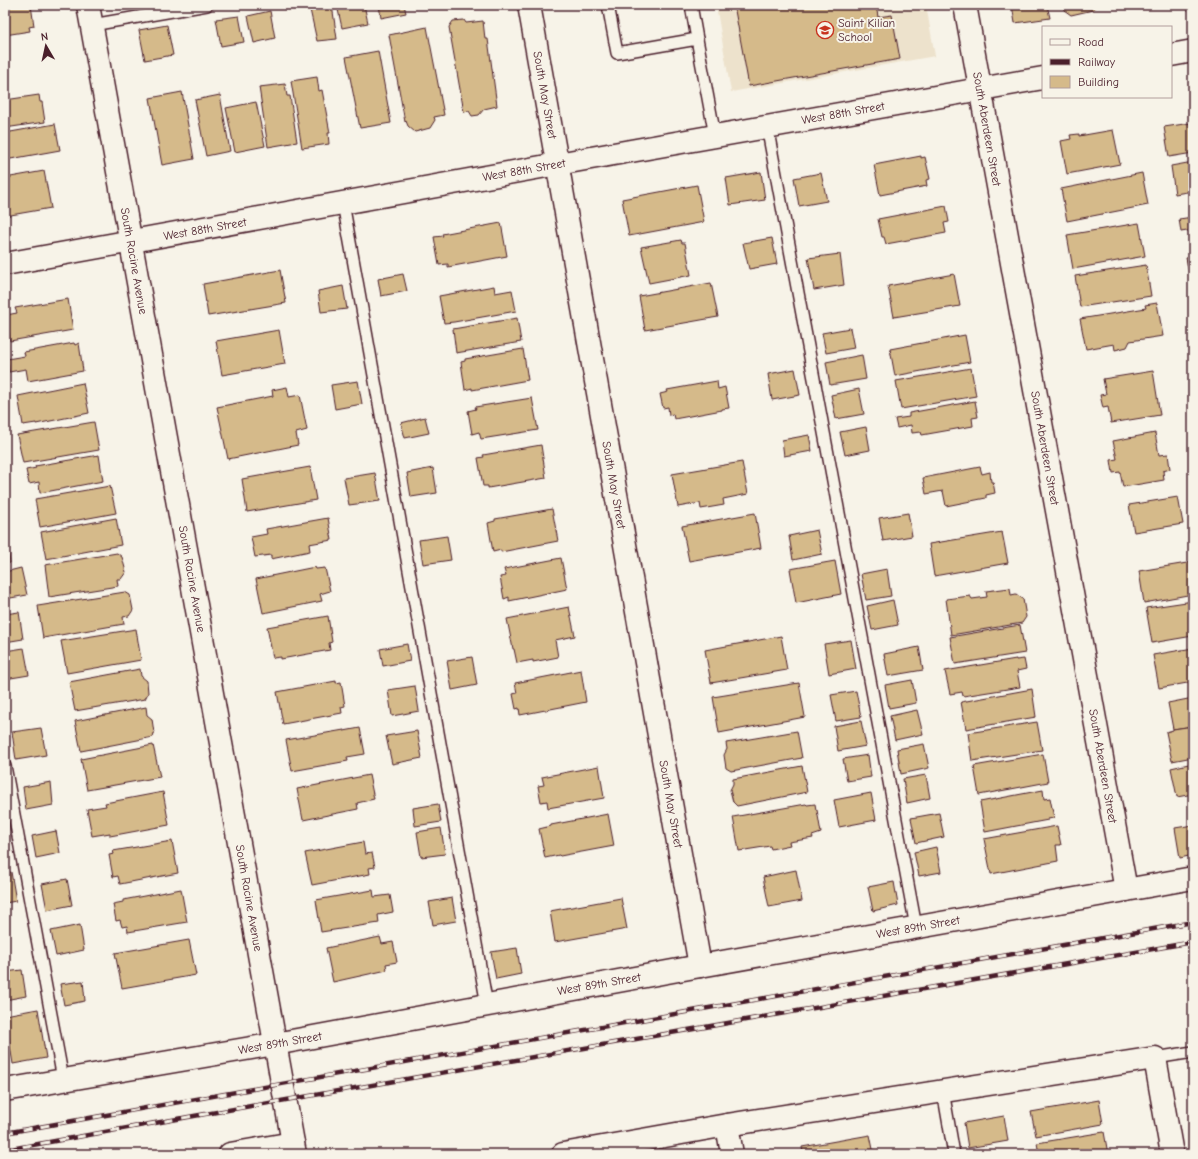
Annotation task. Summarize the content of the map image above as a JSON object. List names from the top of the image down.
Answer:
{
  "streets": {
    "street": [
      "South May Street",
      "West 88th Street",
      "South Aberdeen Street",
      "South Racine Avenue",
      "West 89th Street"
    ]
  },
  "crossings": [
    ["South May Street", "West 88th Street"],
    ["South May Street", "West 89th Street"],
    ["West 88th Street", "South Aberdeen Street"],
    ["West 88th Street", "South Racine Avenue"],
    ["South Aberdeen Street", "West 89th Street"],
    ["South Racine Avenue", "West 89th Street"]
  ],
  "places": {
    "school or university": ["Saint Kilian School"]
  },
  "legend": ["Road", "Railway", "Building"],
  "north": "top"
}
